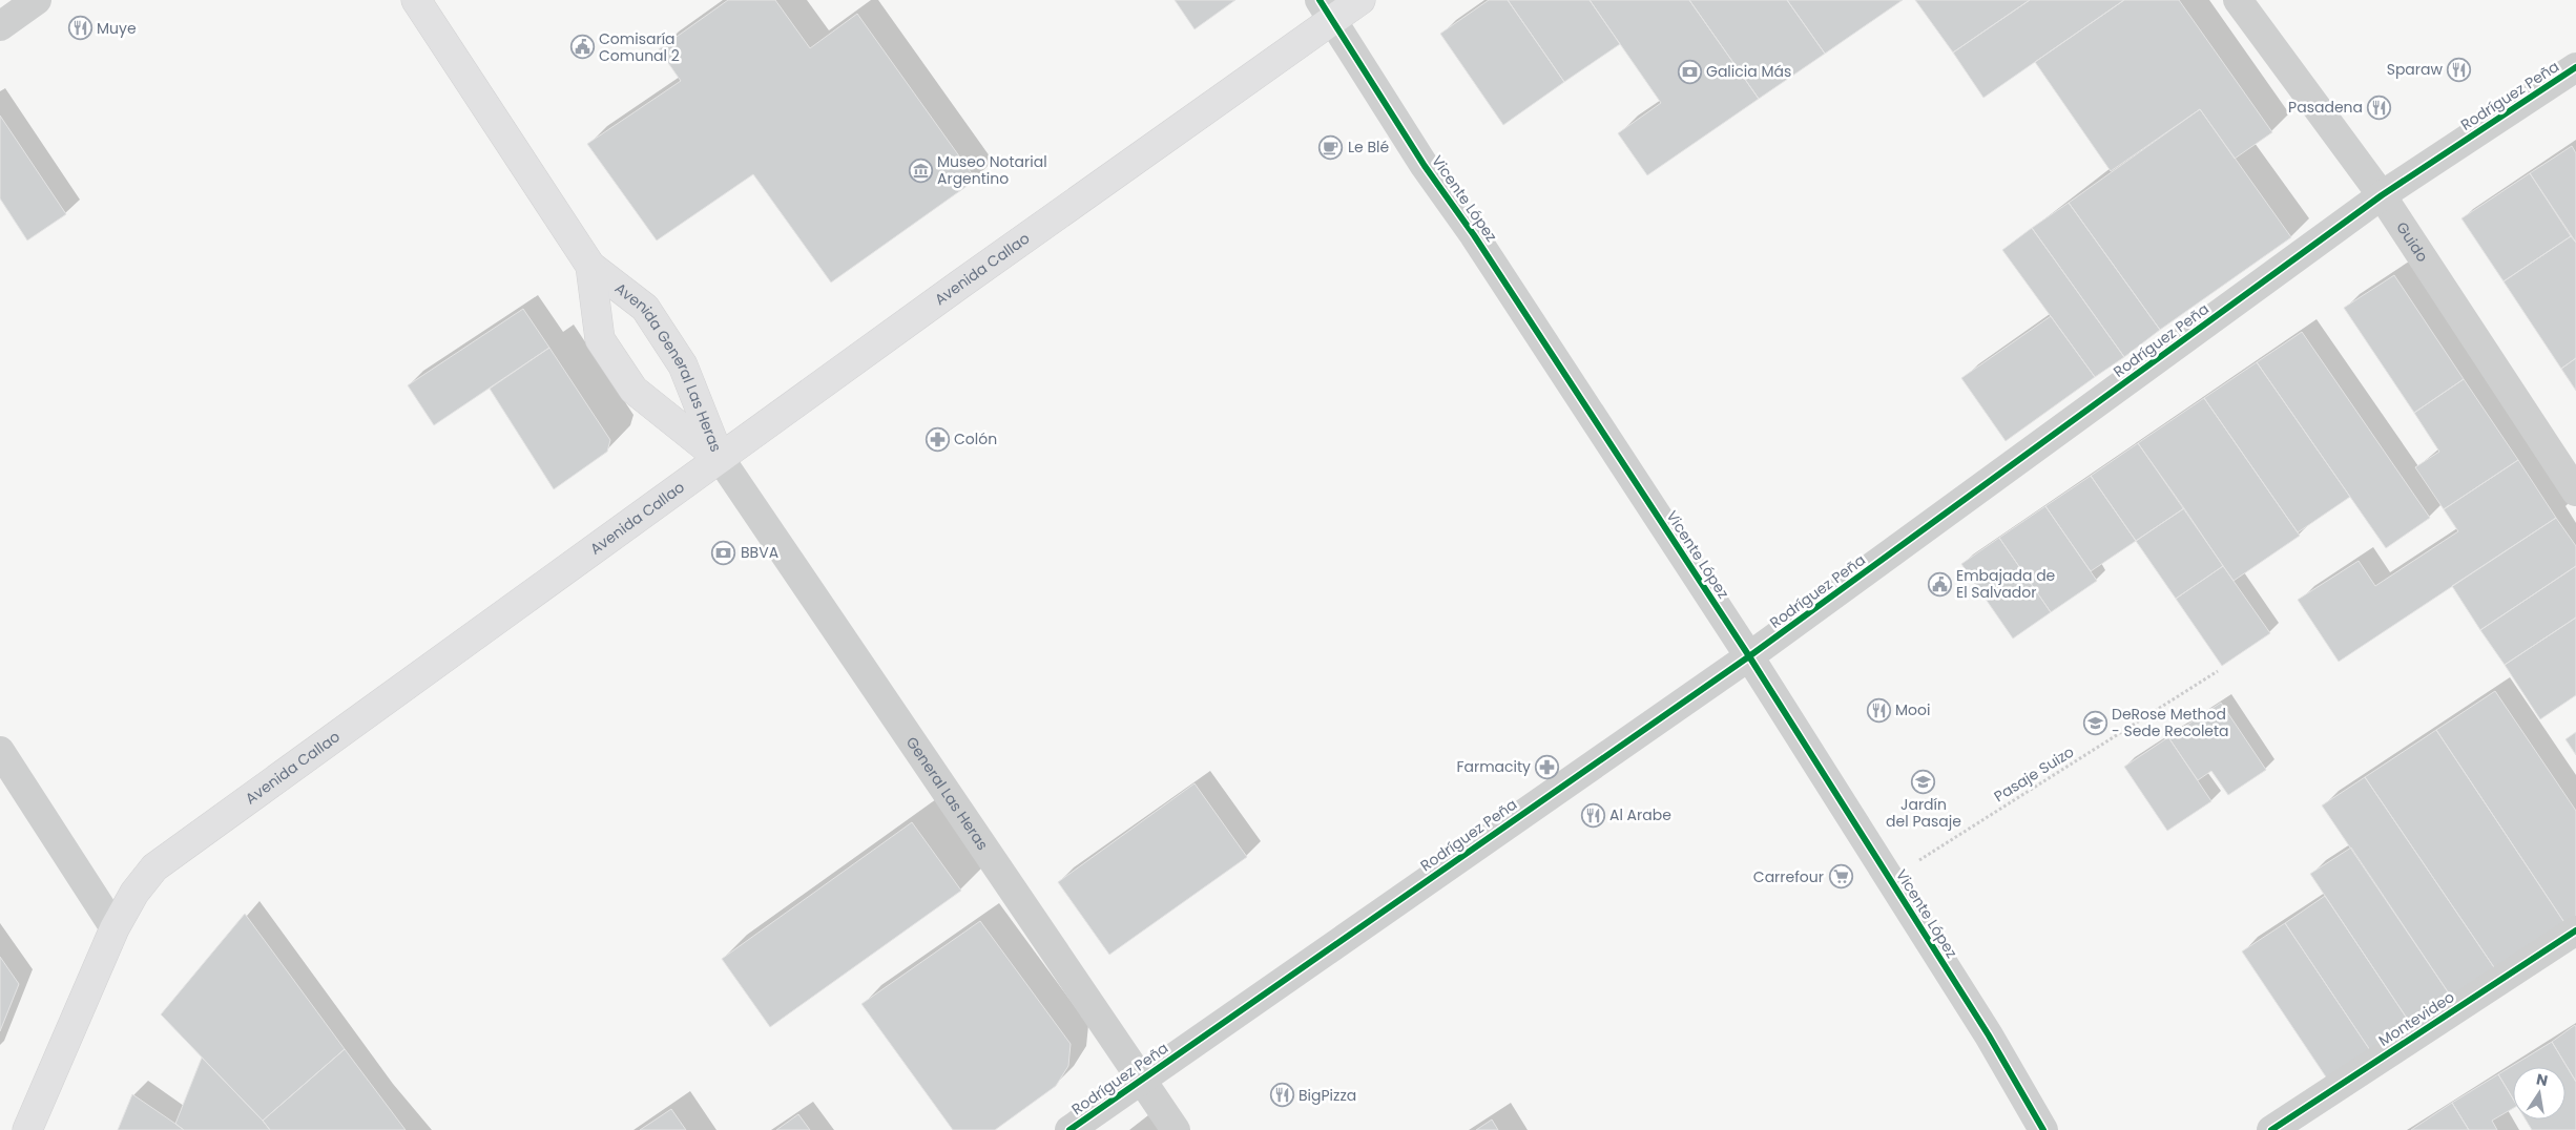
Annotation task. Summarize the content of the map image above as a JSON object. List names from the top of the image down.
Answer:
{
  "streets": {
    "main road": ["Avenida Callao", "Avenida General Las Heras"],
    "street": [
      "Rodríguez Peña",
      "Vicente López",
      "Guido",
      "General Las Heras",
      "Montevideo"
    ],
    "path": ["Pasaje Suizo"]
  },
  "crossings": [
    ["Rodríguez Peña", "Vicente López"],
    ["Rodríguez Peña", "Guido"],
    ["Rodríguez Peña", "General Las Heras"],
    ["Vicente López", "Avenida Callao"],
    ["Vicente López", "Pasaje Suizo"],
    ["Avenida Callao", "Avenida General Las Heras"],
    ["Avenida Callao", "General Las Heras"],
    ["Avenida General Las Heras", "General Las Heras"]
  ],
  "places": {
    "restaurant": [
      "Muye",
      "Sparaw",
      "Pasadena",
      "Mooi",
      "Al Arabe",
      "BigPizza"
    ],
    "public building": ["Comisaría Comunal 2", "Embajada de El Salvador"],
    "bank": ["Galicia Más", "BBVA"],
    "cafe": ["Le Blé"],
    "museum": ["Museo Notarial Argentino"],
    "pharmacy": ["Colón", "Farmacity"],
    "school or university": ["DeRose Method - Sede Recoleta", "Jardín del Pasaje"],
    "supermarket": ["Carrefour"]
  },
  "north": "top"
}
